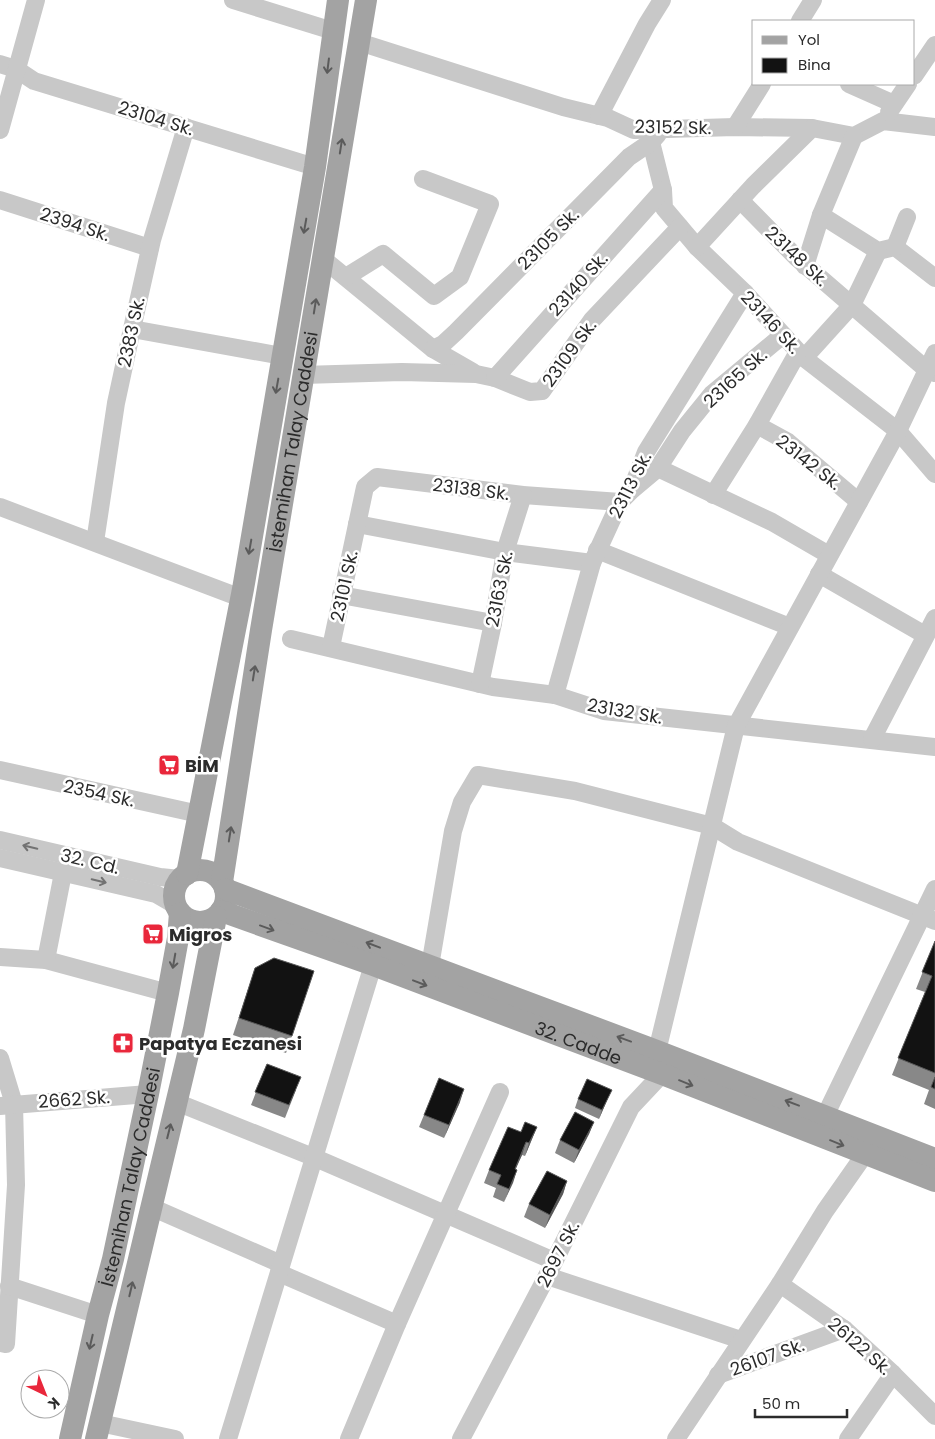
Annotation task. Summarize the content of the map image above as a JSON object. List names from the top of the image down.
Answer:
{
  "streets": {
    "main road": ["İstemihan Talay Caddesi", "32. Cadde"],
    "street": [
      "23104 Sk.",
      "23152 Sk.",
      "2394 Sk.",
      "23105 Sk.",
      "23148 Sk.",
      "23140 Sk.",
      "23146 Sk.",
      "2383 Sk.",
      "23109 Sk.",
      "23165 Sk.",
      "23142 Sk.",
      "23113 Sk.",
      "23138 Sk.",
      "23101 Sk.",
      "23163 Sk.",
      "23132 Sk.",
      "2354 Sk.",
      "32. Cd.",
      "2662 Sk.",
      "2697 Sk.",
      "26122 Sk.",
      "26107 Sk."
    ]
  },
  "crossings": [
    ["23104 Sk.", "2383 Sk."],
    ["23104 Sk.", "İstemihan Talay Caddesi"],
    ["23152 Sk.", "23105 Sk."],
    ["23152 Sk.", "İstemihan Talay Caddesi"],
    ["2394 Sk.", "2383 Sk."],
    ["23105 Sk.", "23146 Sk."],
    ["23140 Sk.", "23146 Sk."],
    ["23140 Sk.", "23109 Sk."],
    ["23146 Sk.", "23109 Sk."],
    ["23146 Sk.", "23165 Sk."],
    ["23146 Sk.", "23113 Sk."],
    ["23109 Sk.", "İstemihan Talay Caddesi"],
    ["23165 Sk.", "23113 Sk."],
    ["23165 Sk.", "23138 Sk."],
    ["İstemihan Talay Caddesi", "2354 Sk."],
    ["İstemihan Talay Caddesi", "32. Cd."],
    ["İstemihan Talay Caddesi", "32. Cadde"],
    ["İstemihan Talay Caddesi", "2662 Sk."],
    ["23113 Sk.", "23138 Sk."],
    ["23113 Sk.", "23132 Sk."],
    ["23138 Sk.", "23101 Sk."],
    ["23138 Sk.", "23163 Sk."],
    ["23101 Sk.", "23132 Sk."],
    ["23163 Sk.", "23132 Sk."],
    ["32. Cd.", "32. Cadde"],
    ["32. Cadde", "2697 Sk."],
    ["26122 Sk.", "26107 Sk."]
  ],
  "places": {
    "supermarket": ["BİM", "Migros"],
    "pharmacy": ["Papatya Eczanesi"]
  },
  "legend": ["Yol", "Bina"],
  "scale_bar": "50 m",
  "north": "bottom right"
}
